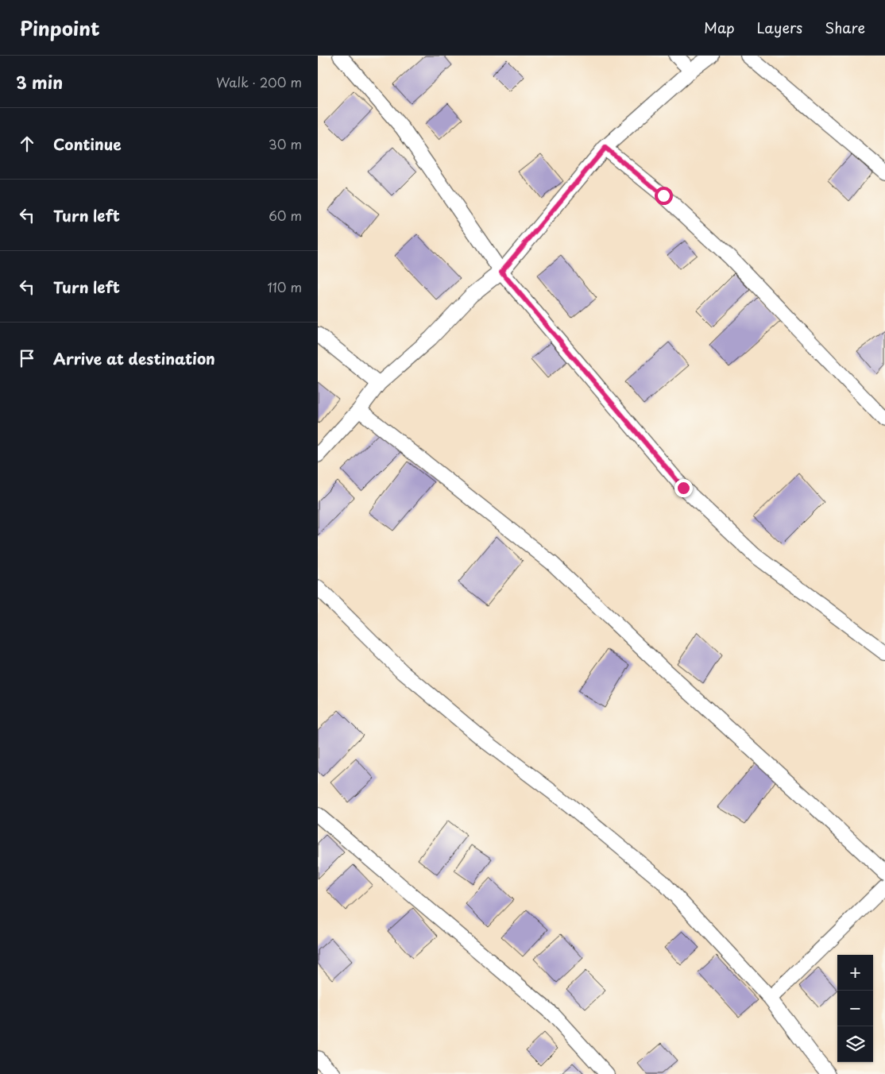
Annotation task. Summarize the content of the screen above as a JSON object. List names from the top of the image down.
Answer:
{
  "page": {
    "header": "Pinpoint",
    "nav": ["Map", "Layers", "Share"],
    "heading": ["3 min", "Walk · 200 m"],
    "list": [
      ["Continue", "30 m"],
      ["Turn left", "60 m"],
      ["Turn left", "110 m"],
      "Arrive at destination"
    ],
    "map_buttons": ["+", "−"]
  }
}
